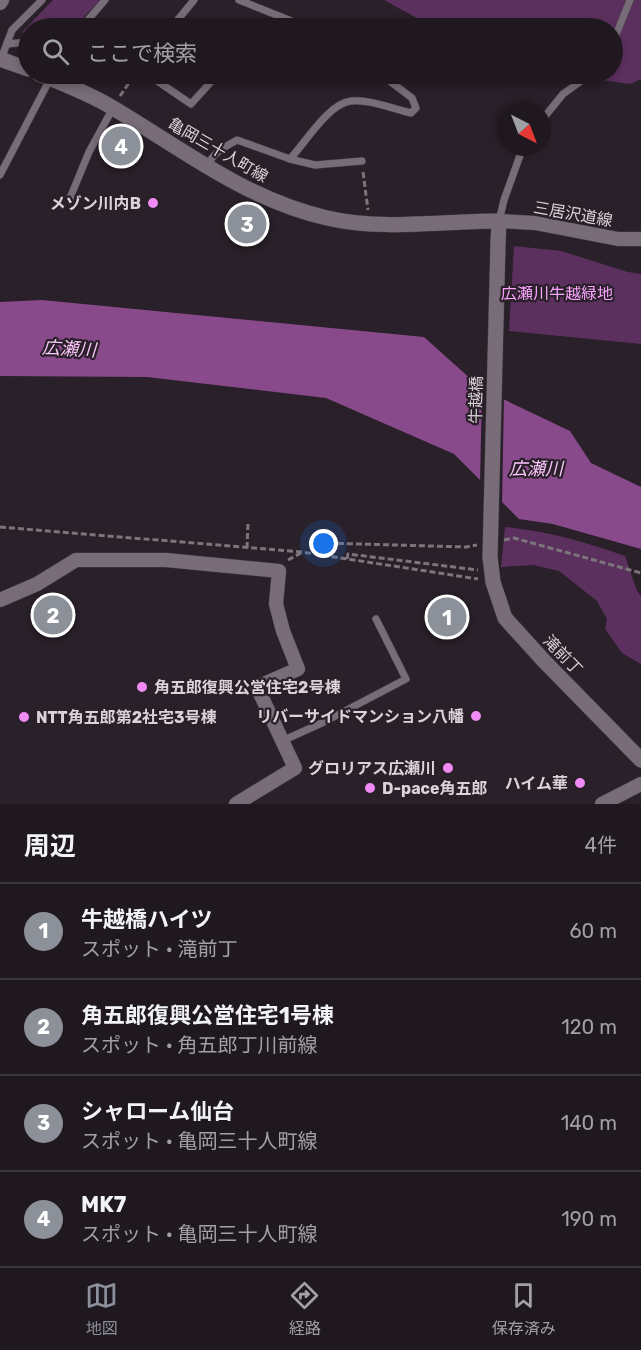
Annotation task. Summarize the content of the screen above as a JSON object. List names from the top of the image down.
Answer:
{
  "streets": {
    "street": [
      "亀岡三十人町線",
      "三居沢道線",
      "牛越橋",
      "滝前丁"
    ]
  },
  "crossings": [
    ["亀岡三十人町線", "三居沢道線"],
    ["亀岡三十人町線", "牛越橋"],
    ["三居沢道線", "牛越橋"],
    ["牛越橋", "滝前丁"]
  ],
  "water": ["広瀬川"],
  "parks": ["広瀬川牛越緑地"],
  "places": [
    "メゾン川内B",
    "角五郎復興公営住宅2号棟",
    "リバーサイドマンション八幡",
    "NTT角五郎第2社宅3号棟",
    "グロリアス広瀬川",
    "ハイム華",
    "D-pace角五郎"
  ],
  "north": "bottom right",
  "page": {
    "search": "ここで検索",
    "pins": [
      "4",
      "3",
      "2",
      "1"
    ],
    "heading": ["周辺", "4件"],
    "list": [
      {
        "mark": "1",
        "name": "牛越橋ハイツ",
        "note": "スポット · 滝前丁",
        "value": "60 m"
      },
      {
        "mark": "2",
        "name": "角五郎復興公営住宅1号棟",
        "note": "スポット · 角五郎丁川前線",
        "value": "120 m"
      },
      {
        "mark": "3",
        "name": "シャローム仙台",
        "note": "スポット · 亀岡三十人町線",
        "value": "140 m"
      },
      {
        "mark": "4",
        "name": "MK7",
        "note": "スポット · 亀岡三十人町線",
        "value": "190 m"
      }
    ],
    "nav": ["地図", "経路", "保存済み"]
  }
}
